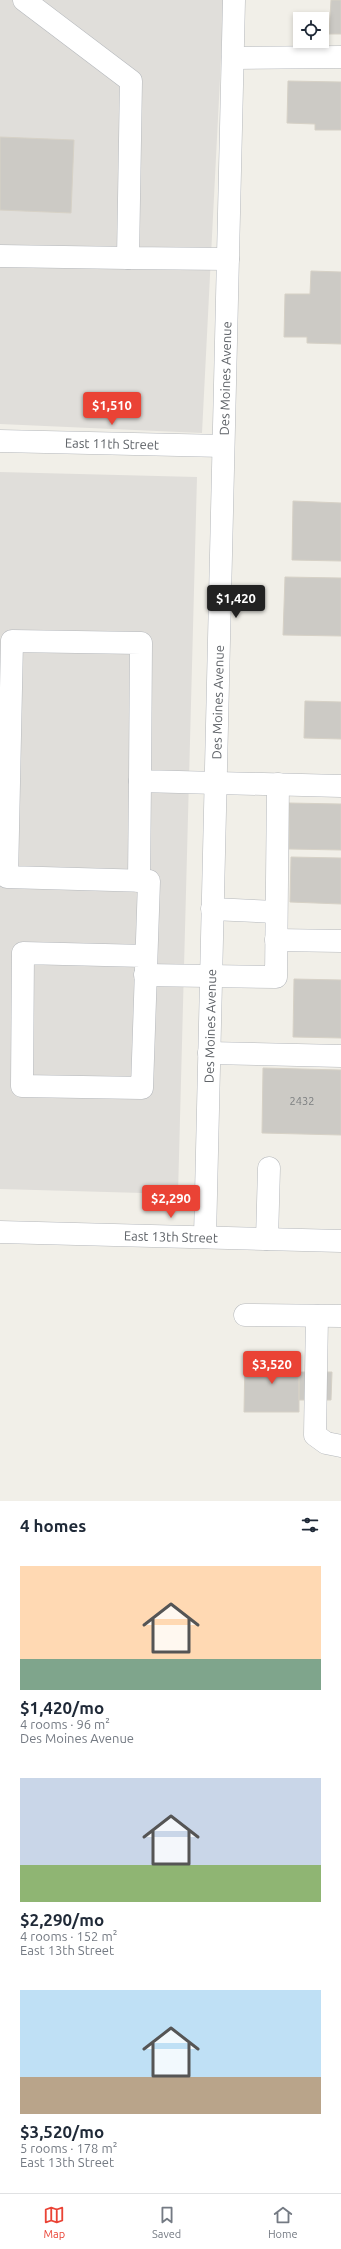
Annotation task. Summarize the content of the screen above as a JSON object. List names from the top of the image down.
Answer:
{
  "streets": {
    "street": ["Des Moines Avenue", "East 11th Street", "East 13th Street"]
  },
  "crossings": [
    ["Des Moines Avenue", "East 11th Street"],
    ["Des Moines Avenue", "East 13th Street"]
  ],
  "house_numbers": ["2432"],
  "page": {
    "price": [
      "$1,510",
      "$1,420",
      "$2,290",
      "$3,520"
    ],
    "heading": "4 homes",
    "list": [
      {
        "name": "$1,420/mo",
        "note": "4 rooms · 96 m² · Des Moines Avenue"
      },
      {
        "name": "$2,290/mo",
        "note": "4 rooms · 152 m² · East 13th Street"
      },
      {
        "name": "$3,520/mo",
        "note": "5 rooms · 178 m² · East 13th Street"
      }
    ],
    "tabs": ["Map", "Saved", "Home"]
  }
}
